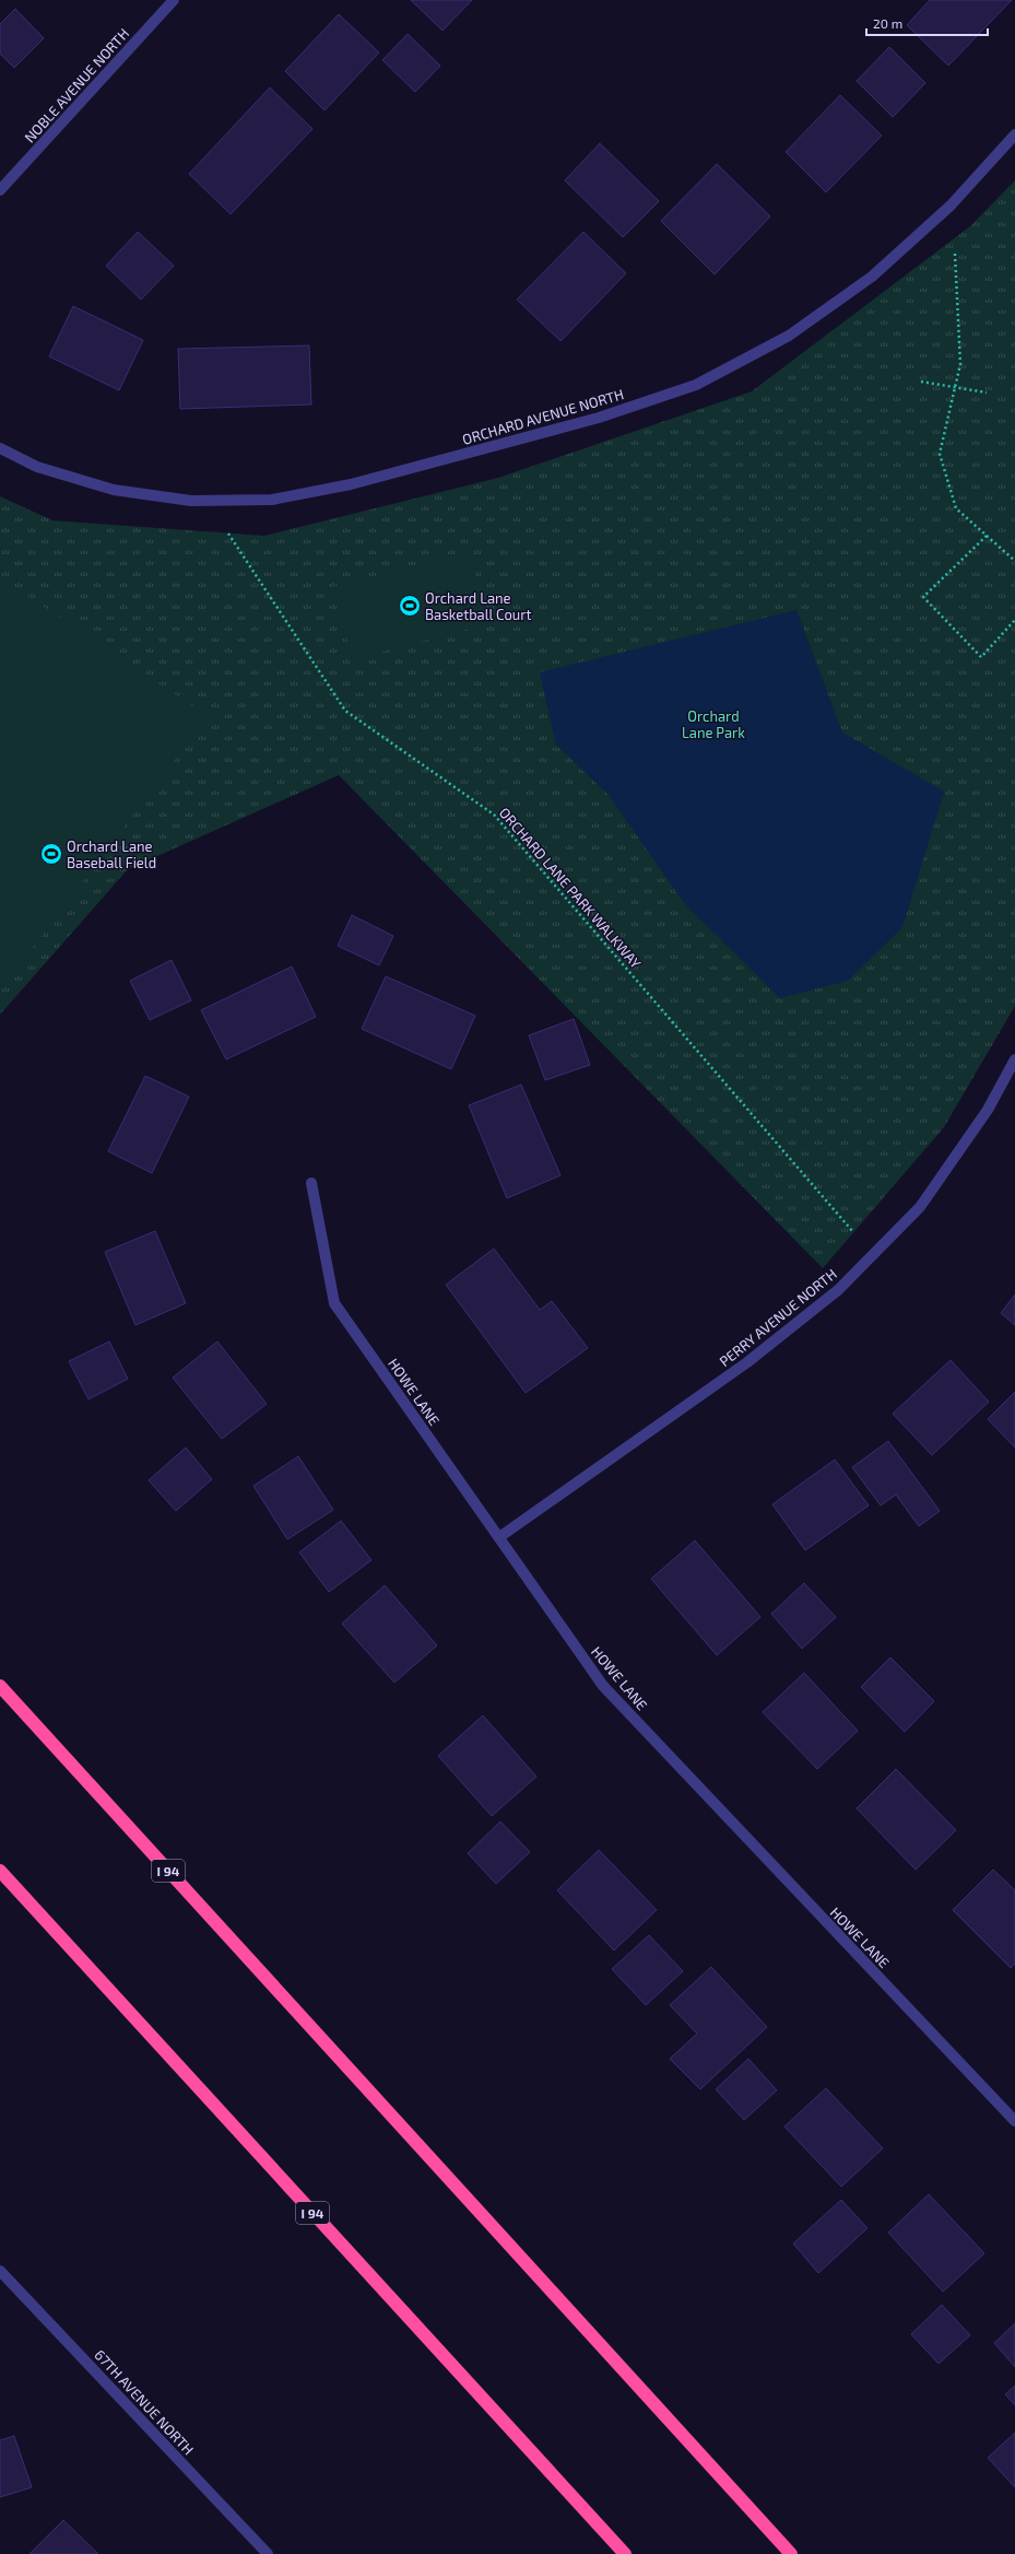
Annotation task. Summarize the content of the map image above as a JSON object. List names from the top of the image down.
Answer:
{
  "streets": {
    "highway": ["I 94"],
    "street": [
      "NOBLE AVENUE NORTH",
      "ORCHARD AVENUE NORTH",
      "PERRY AVENUE NORTH",
      "HOWE LANE",
      "67TH AVENUE NORTH"
    ],
    "path": ["ORCHARD LANE PARK WALKWAY"]
  },
  "crossings": [
    ["PERRY AVENUE NORTH", "HOWE LANE"]
  ],
  "parks": ["Orchard Lane Park"],
  "places": {
    "sports": ["Orchard Lane Basketball Court", "Orchard Lane Baseball Field"]
  },
  "scale_bar": "20 m"
}
